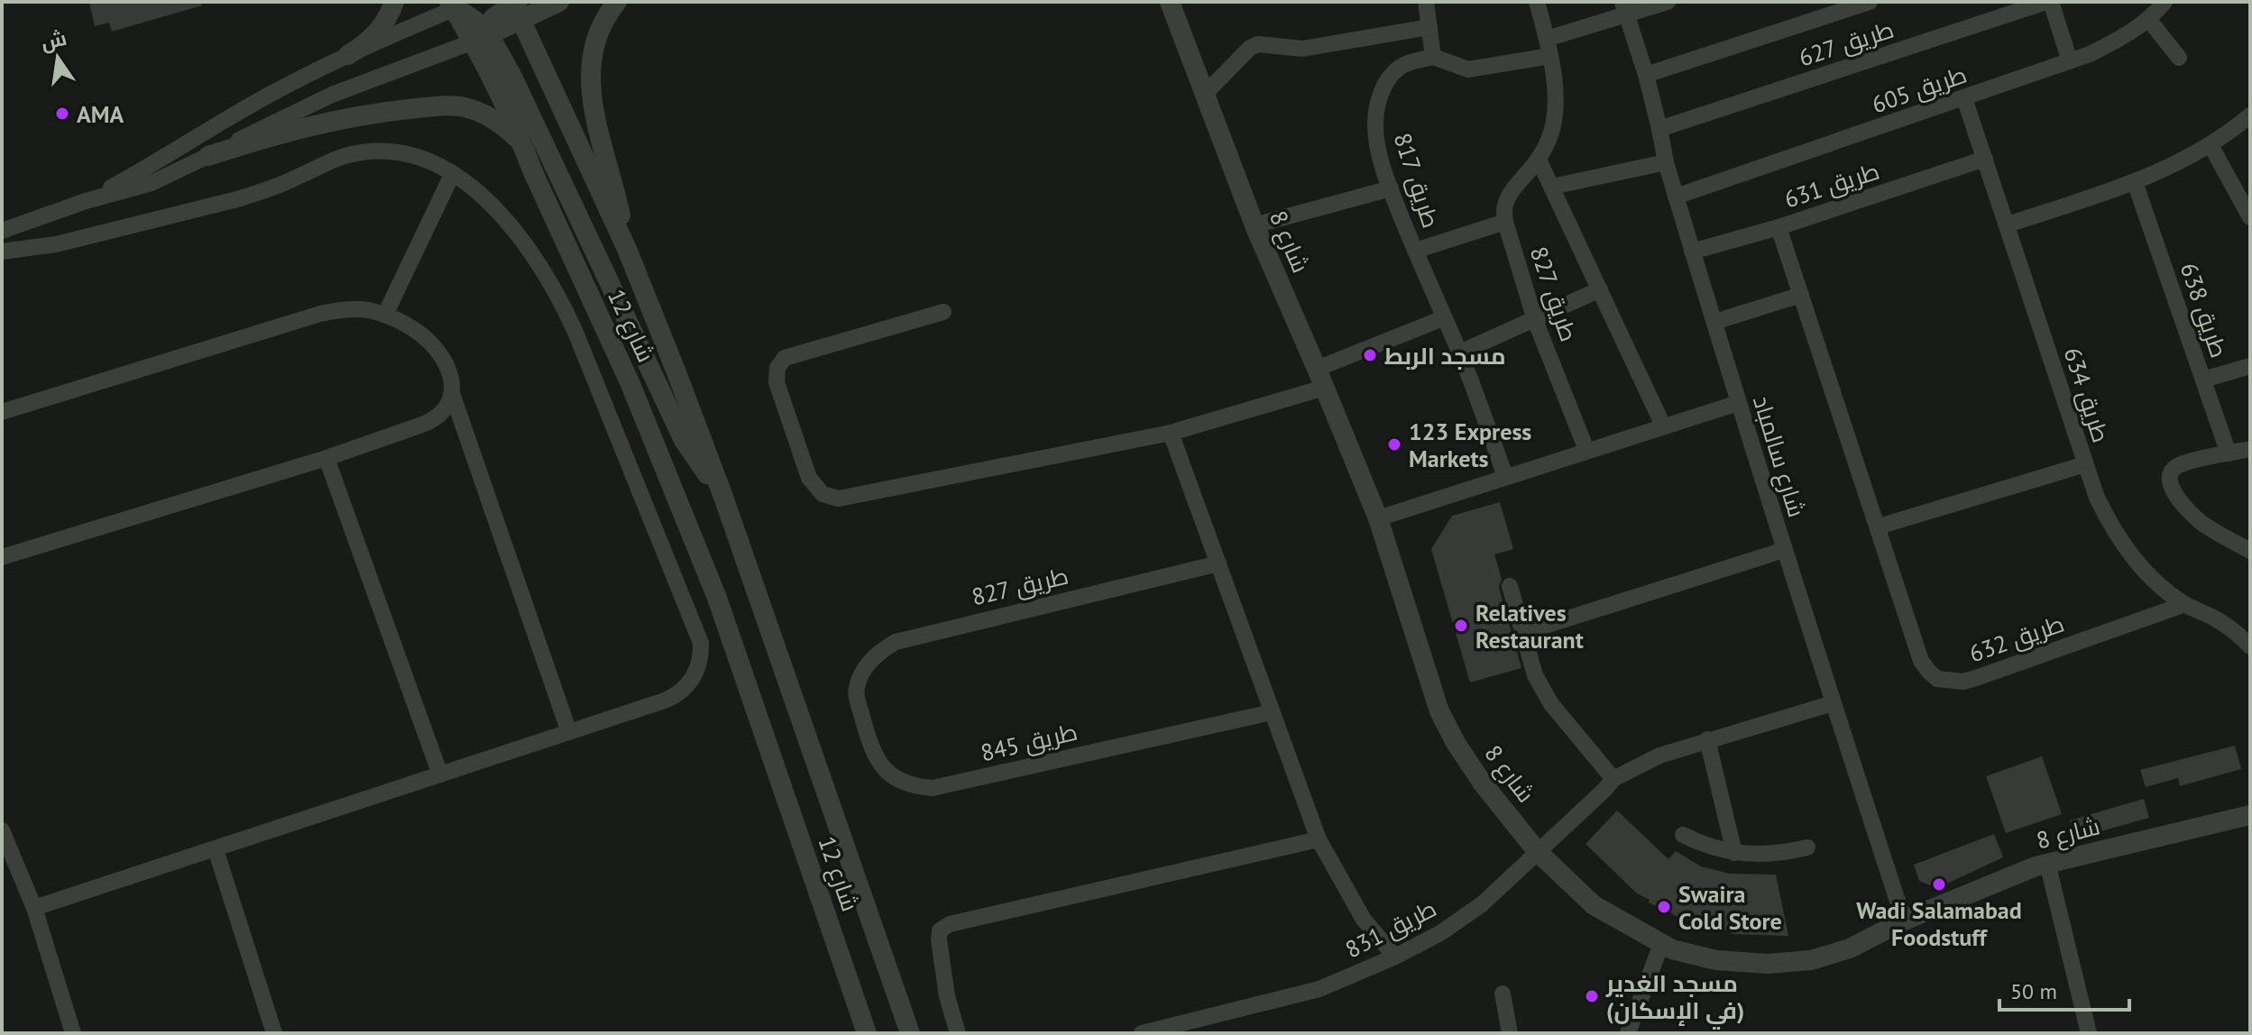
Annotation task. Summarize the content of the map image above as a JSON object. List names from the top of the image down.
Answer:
{
  "streets": {
    "street": [
      "طريق 627",
      "طريق 605",
      "طريق 817",
      "طريق 631",
      "شارع 8",
      "طريق 827",
      "طريق 638",
      "شارع 12",
      "طريق 634",
      "شارع سالمباد",
      "طريق 632",
      "طريق 845",
      "طريق 831"
    ]
  },
  "crossings": [
    ["طريق 627", "شارع سالمباد"],
    ["طريق 605", "طريق 634"],
    ["طريق 605", "شارع سالمباد"],
    ["طريق 631", "طريق 634"],
    ["طريق 631", "شارع سالمباد"],
    ["طريق 631", "طريق 632"],
    ["شارع 8", "شارع سالمباد"],
    ["شارع 8", "طريق 831"],
    ["طريق 827", "طريق 845"],
    ["طريق 634", "طريق 632"],
    ["شارع سالمباد", "طريق 831"]
  ],
  "places": [
    "AMA",
    "مسجد الربط",
    "123 Express Markets",
    "Relatives Restaurant",
    "Wadi Salamabad Foodstuff",
    "Swaira Cold Store",
    "مسجد الغدير (في الإسكان)"
  ],
  "scale_bar": "50 m",
  "north": "top"
}
